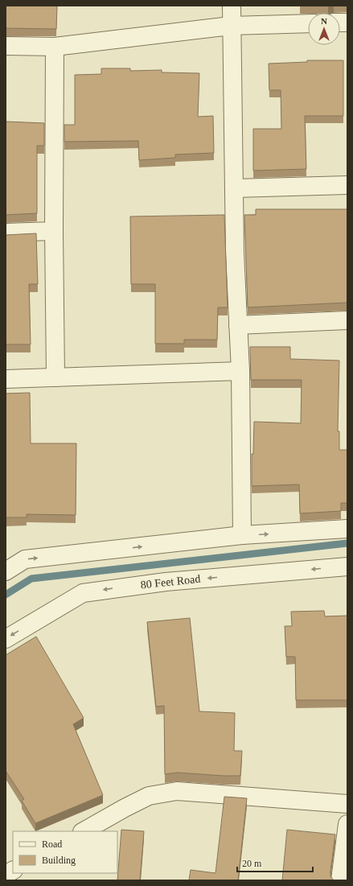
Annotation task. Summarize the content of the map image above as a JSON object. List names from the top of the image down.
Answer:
{
  "streets": {
    "street": ["80 Feet Road"]
  },
  "legend": ["Road", "Building"],
  "scale_bar": "20 m",
  "north": "top"
}
